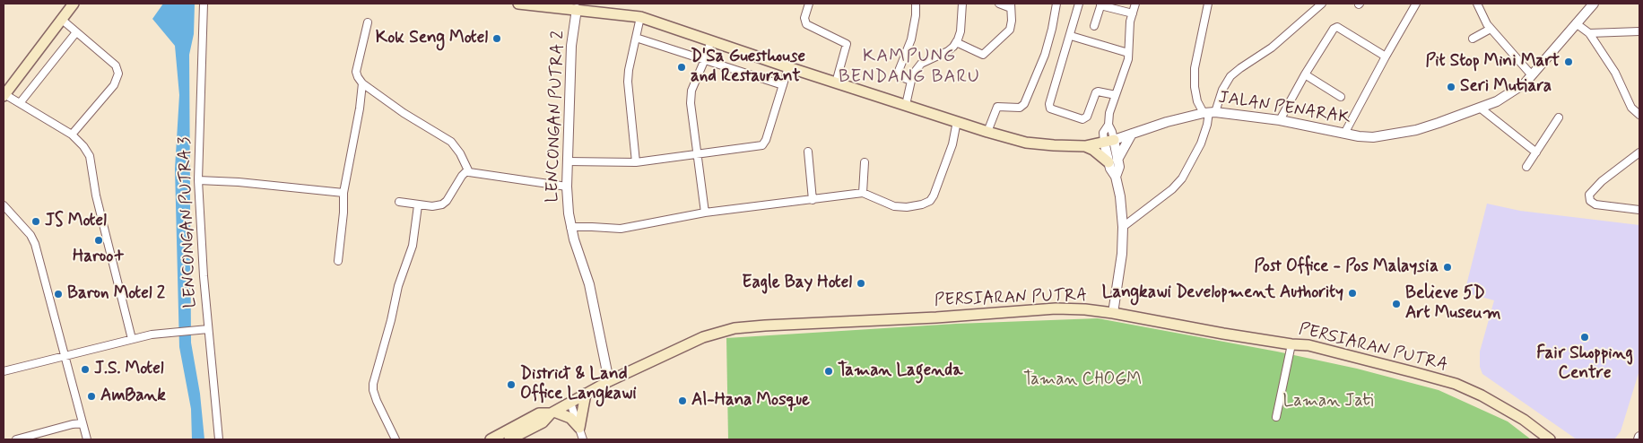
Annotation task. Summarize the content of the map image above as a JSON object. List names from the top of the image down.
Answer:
{
  "streets": {
    "main road": ["JALAN PENARAK", "PERSIARAN PUTRA"],
    "street": ["LENCONGAN PUTRA 2", "LENCONGAN PUTRA 3"]
  },
  "crossings": [
    ["JALAN PENARAK", "LENCONGAN PUTRA 2"],
    ["LENCONGAN PUTRA 2", "PERSIARAN PUTRA"]
  ],
  "districts": ["KAMPUNG BENDANG BARU"],
  "parks": ["Taman CHOGM", "Laman Jati"],
  "places": [
    "Kok Seng Motel",
    "Pit Stop Mini Mart",
    "D'Sa Guesthouse and Restaurant",
    "Seri Mutiara",
    "JS Motel",
    "Haroo+",
    "Post Office - Pos Malaysia",
    "Eagle Bay Hotel",
    "Langkawi Development Authority",
    "Baron Motel 2",
    "Believe 5D Art Museum",
    "Fair Shopping Centre",
    "J.S. Motel",
    "Taman Lagenda",
    "District & Land Office Langkawi",
    "AmBank",
    "Al-Hana Mosque"
  ]
}
